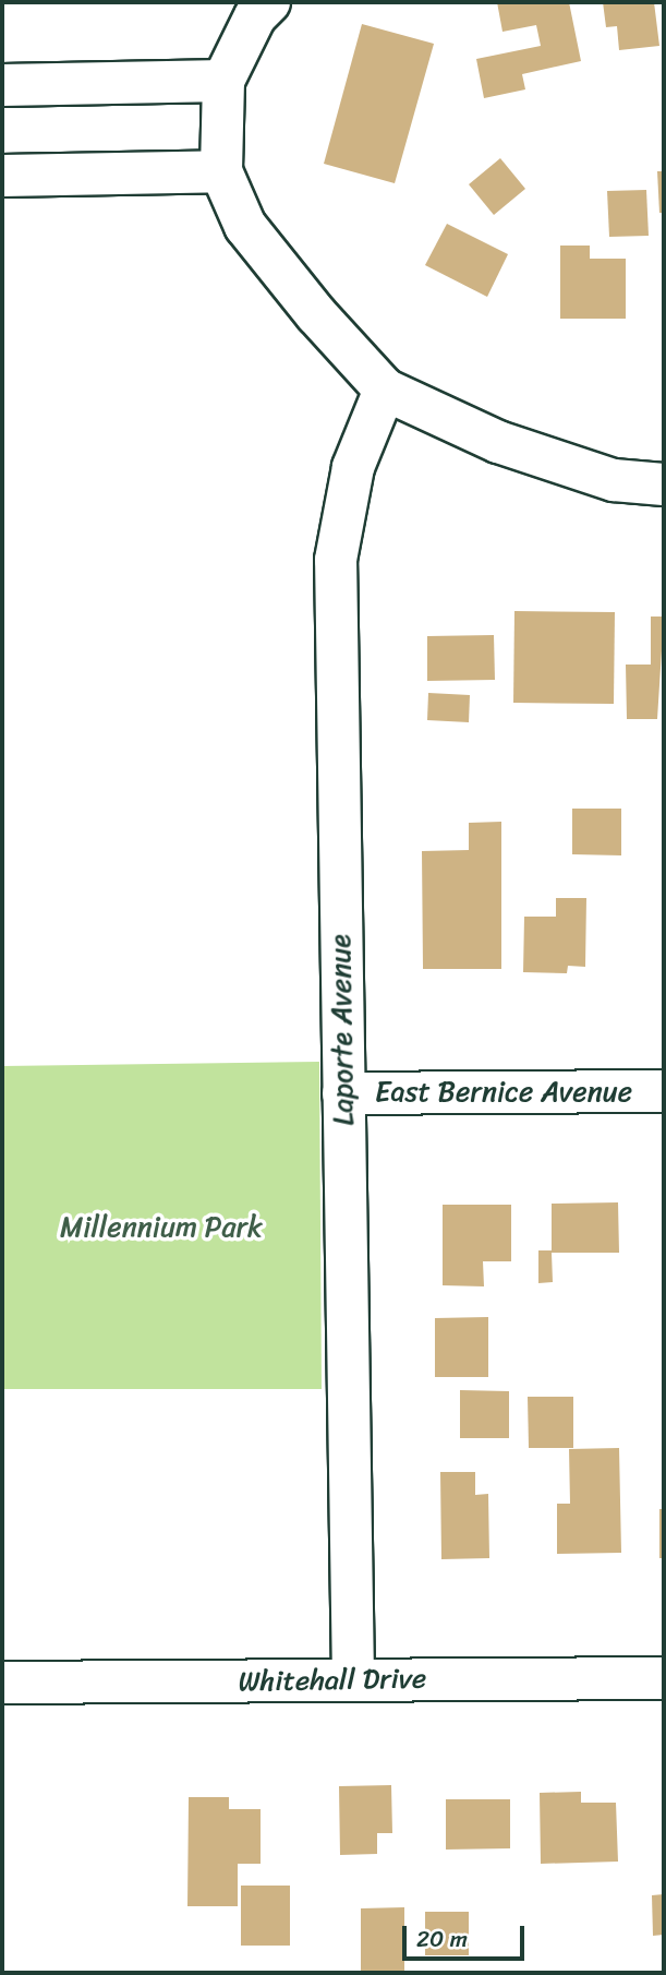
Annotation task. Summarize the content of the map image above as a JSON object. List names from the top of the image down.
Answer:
{
  "streets": {
    "street": ["Laporte Avenue", "East Bernice Avenue", "Whitehall Drive"]
  },
  "crossings": [
    ["Laporte Avenue", "East Bernice Avenue"],
    ["Laporte Avenue", "Whitehall Drive"]
  ],
  "parks": ["Millennium Park"],
  "scale_bar": "20 m"
}
